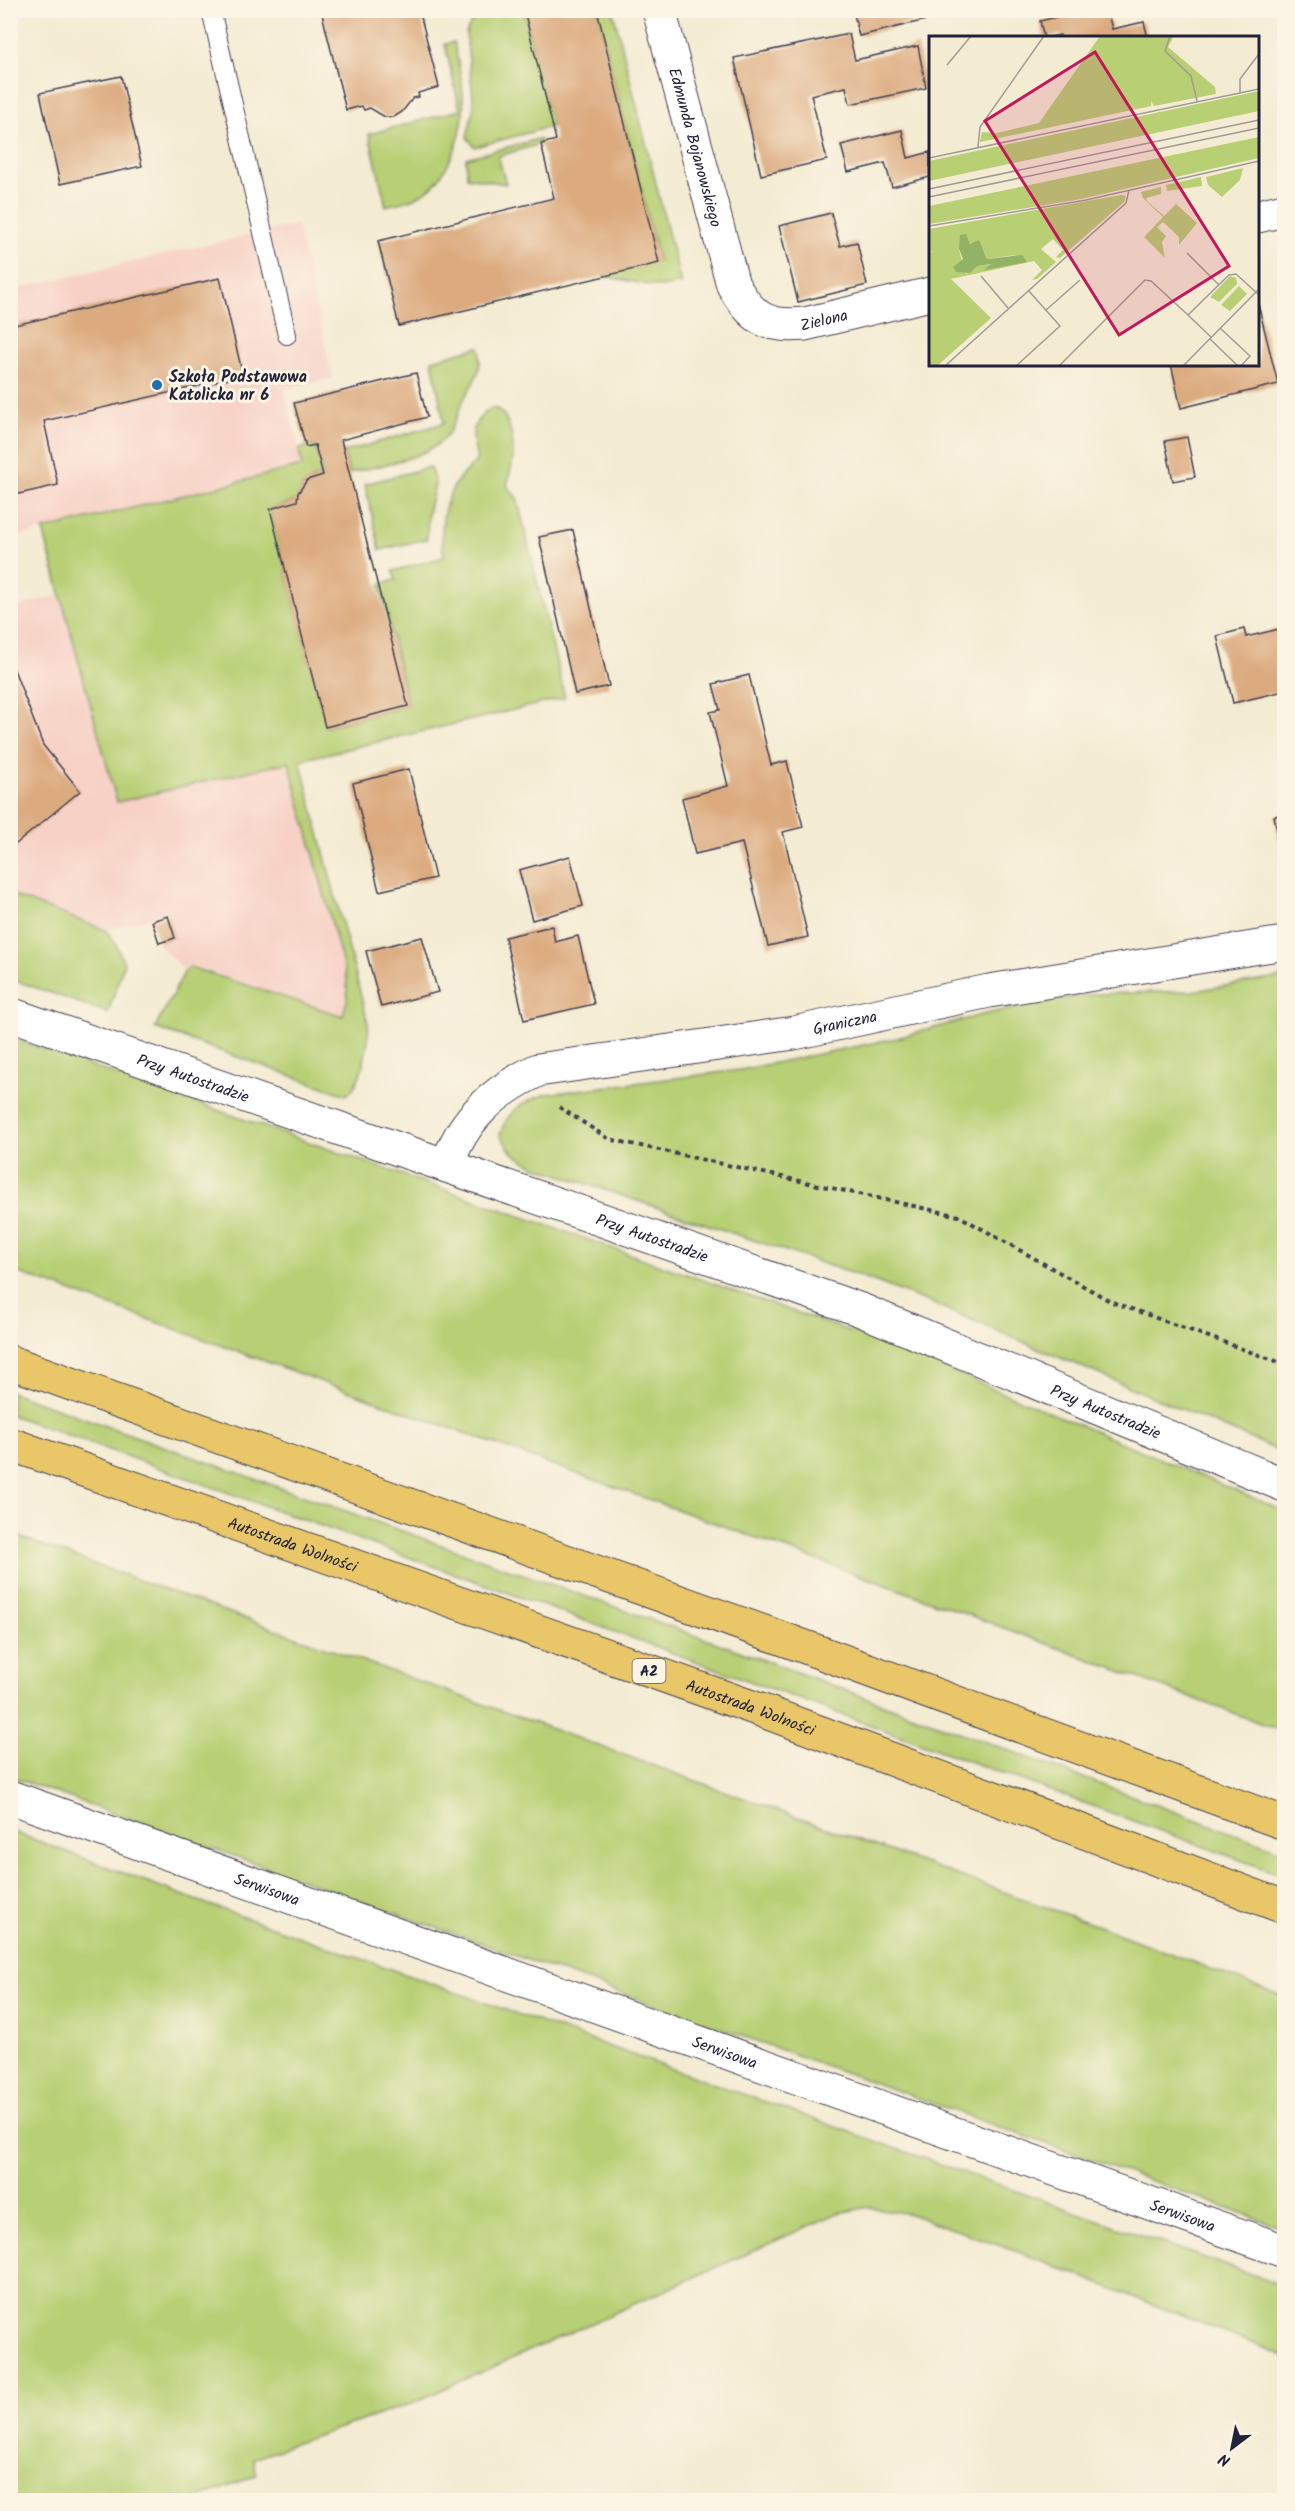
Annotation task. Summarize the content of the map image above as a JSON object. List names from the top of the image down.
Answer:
{
  "streets": {
    "highway": ["Autostrada Wolności", "A2"],
    "street": [
      "Edmunda Bojanowskiego",
      "Zielona",
      "Graniczna",
      "Przy Autostradzie",
      "Serwisowa"
    ]
  },
  "crossings": [
    ["Edmunda Bojanowskiego", "Zielona"],
    ["Graniczna", "Przy Autostradzie"]
  ],
  "places": ["Szkoła Podstawowa Katolicka nr 6"],
  "north": "bottom left"
}
